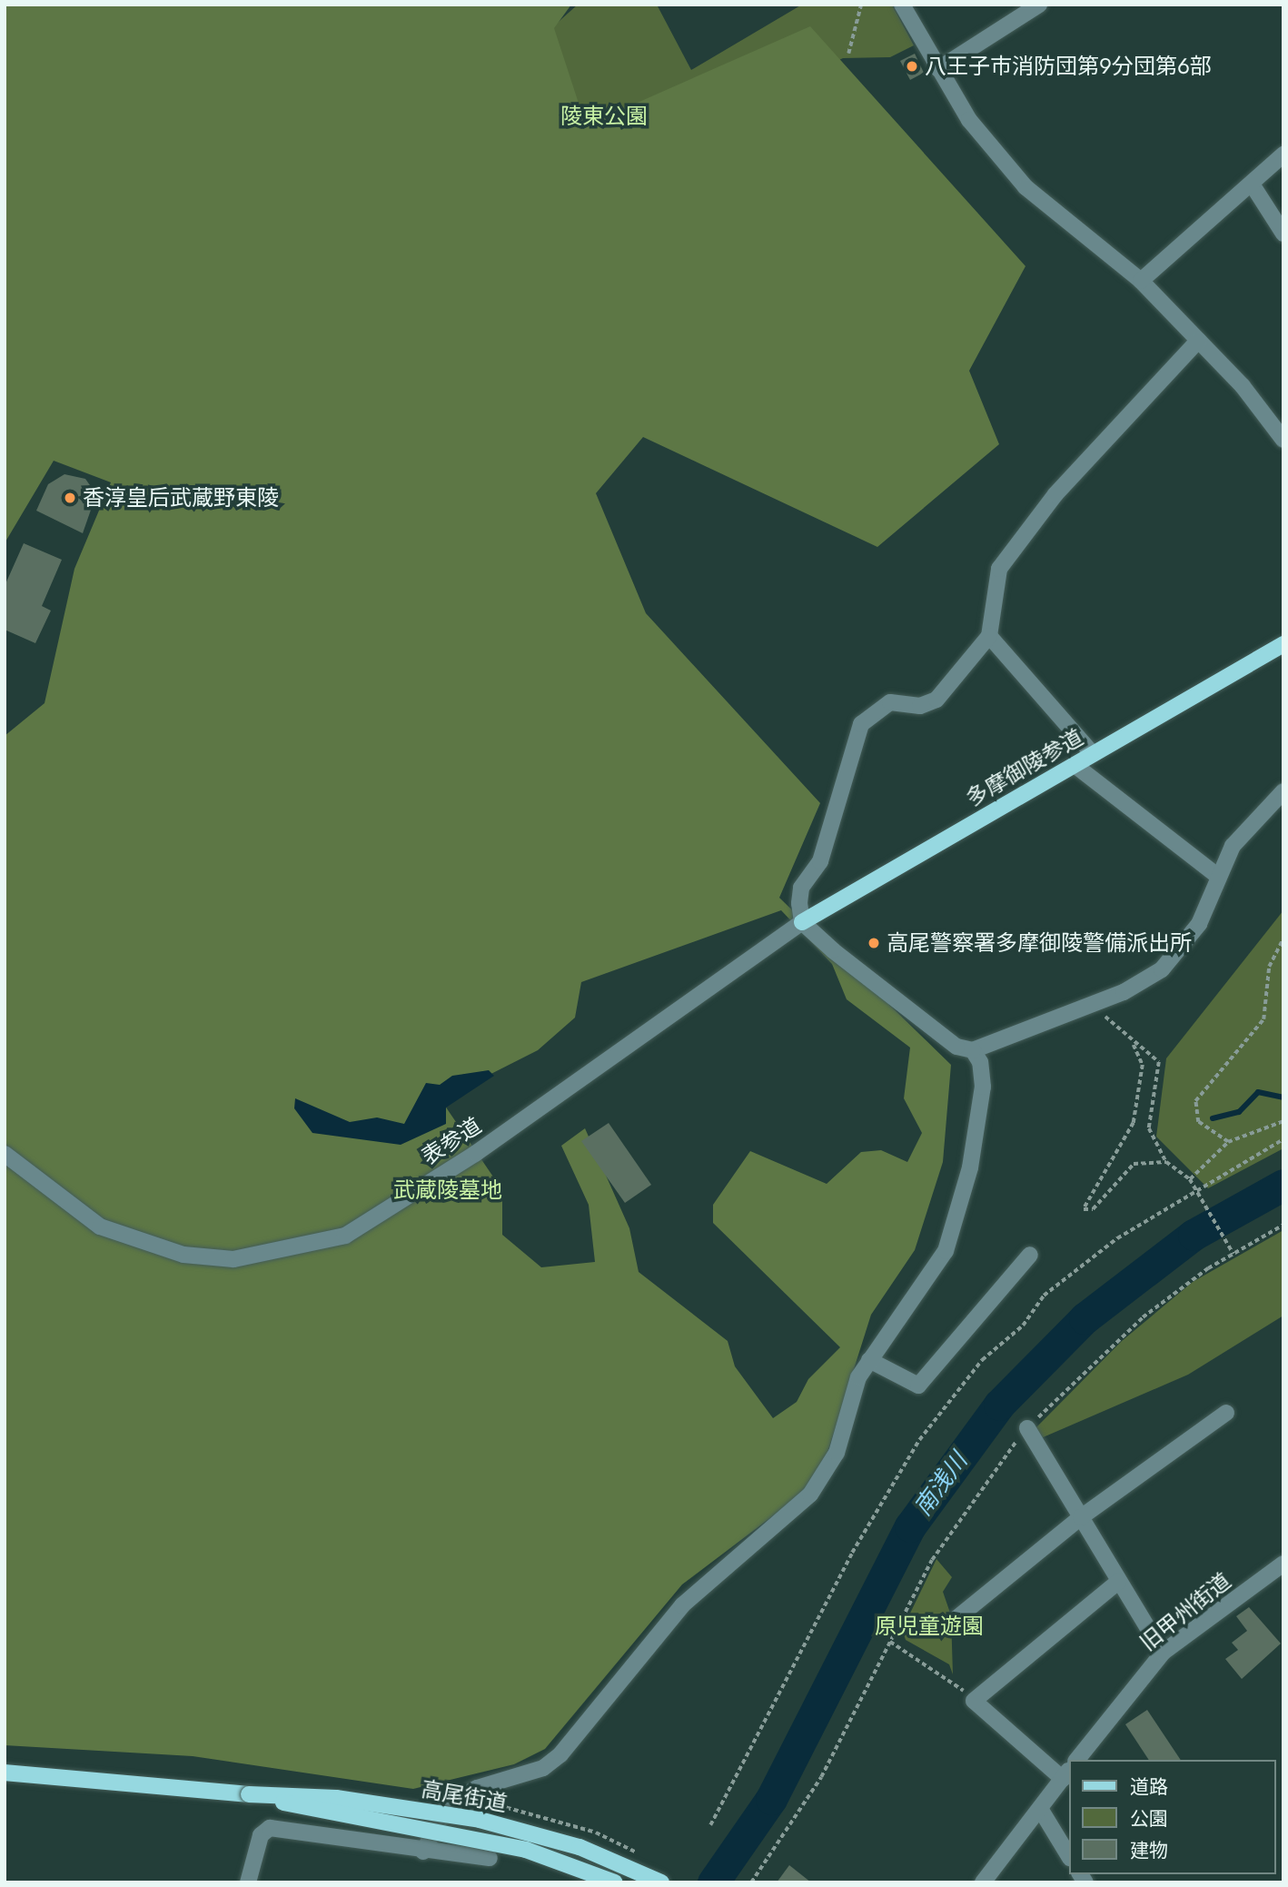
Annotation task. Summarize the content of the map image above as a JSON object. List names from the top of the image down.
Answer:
{
  "streets": {
    "main road": ["多摩御陵参道", "高尾街道"],
    "street": ["表参道", "旧甲州街道"]
  },
  "crossings": [
    ["多摩御陵参道", "表参道"]
  ],
  "water": ["南浅川"],
  "parks": ["陵東公園", "武蔵陵墓地", "原児童遊園"],
  "places": ["八王子市消防団第９分団第６部", "香淳皇后武蔵野東陵", "高尾警察署多摩御陵警備派出所"],
  "legend": ["道路", "公園", "建物"]
}
